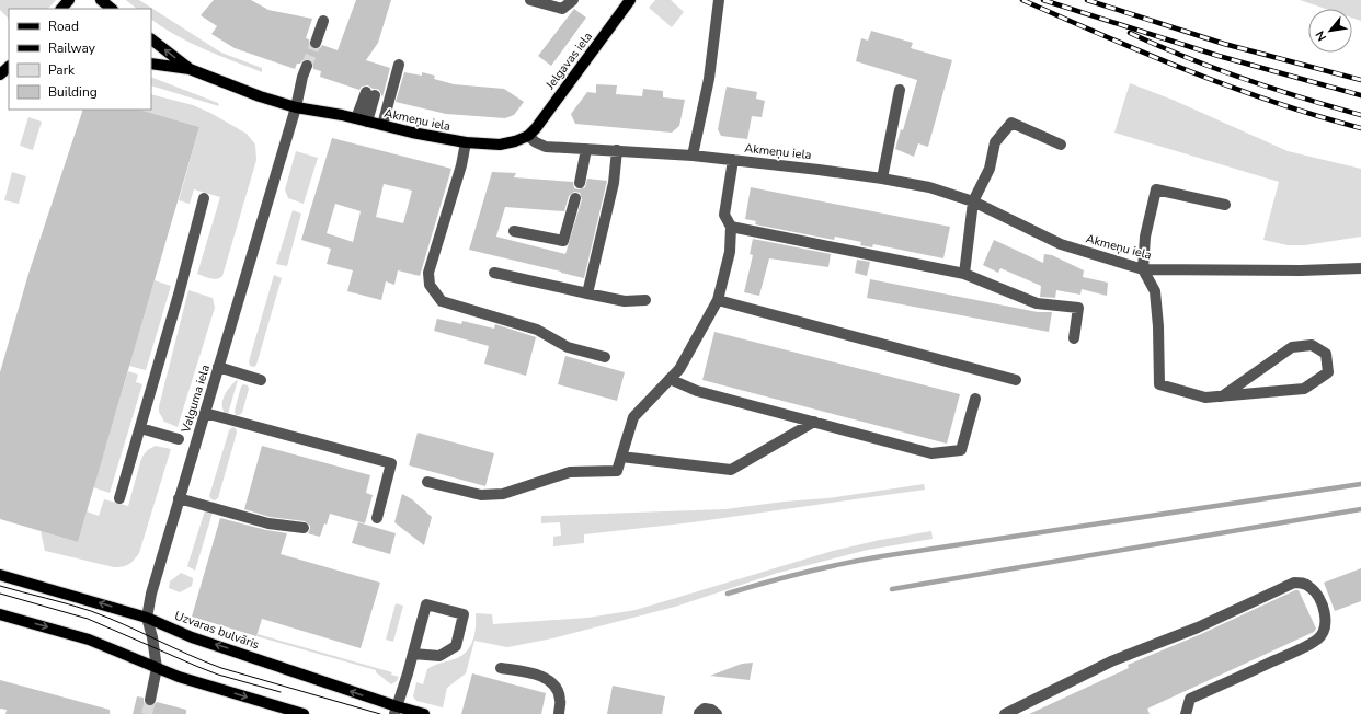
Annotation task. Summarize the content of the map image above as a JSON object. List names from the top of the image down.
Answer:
{
  "streets": {
    "main road": ["Jelgavas iela", "Akmeņu iela", "Uzvaras bulvāris"],
    "street": ["Valguma iela"]
  },
  "crossings": [
    ["Jelgavas iela", "Akmeņu iela"],
    ["Akmeņu iela", "Valguma iela"],
    ["Valguma iela", "Uzvaras bulvāris"]
  ],
  "legend": [
    "Road",
    "Railway",
    "Park",
    "Building"
  ],
  "north": "bottom left"
}
